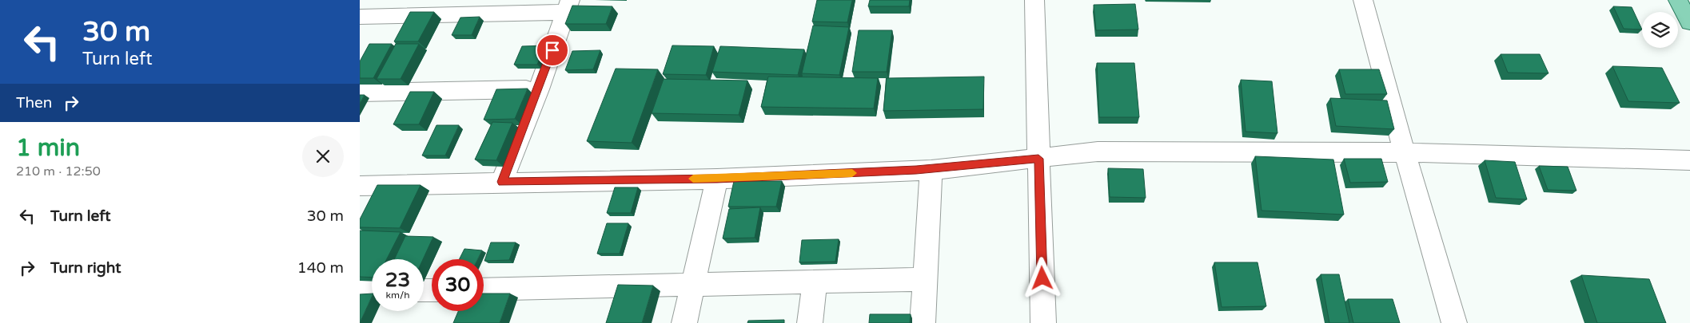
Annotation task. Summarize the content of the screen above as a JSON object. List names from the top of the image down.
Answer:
{
  "page": {
    "turn": ["30 m", "Turn left"],
    "then": "Then",
    "heading": ["1 min", "210 m · 12:50"],
    "list": [
      {
        "name": "Turn left",
        "value": "30 m"
      },
      {
        "name": "Turn right",
        "value": "140 m"
      }
    ],
    "speed": "23 km/h",
    "limit": "30"
  }
}
